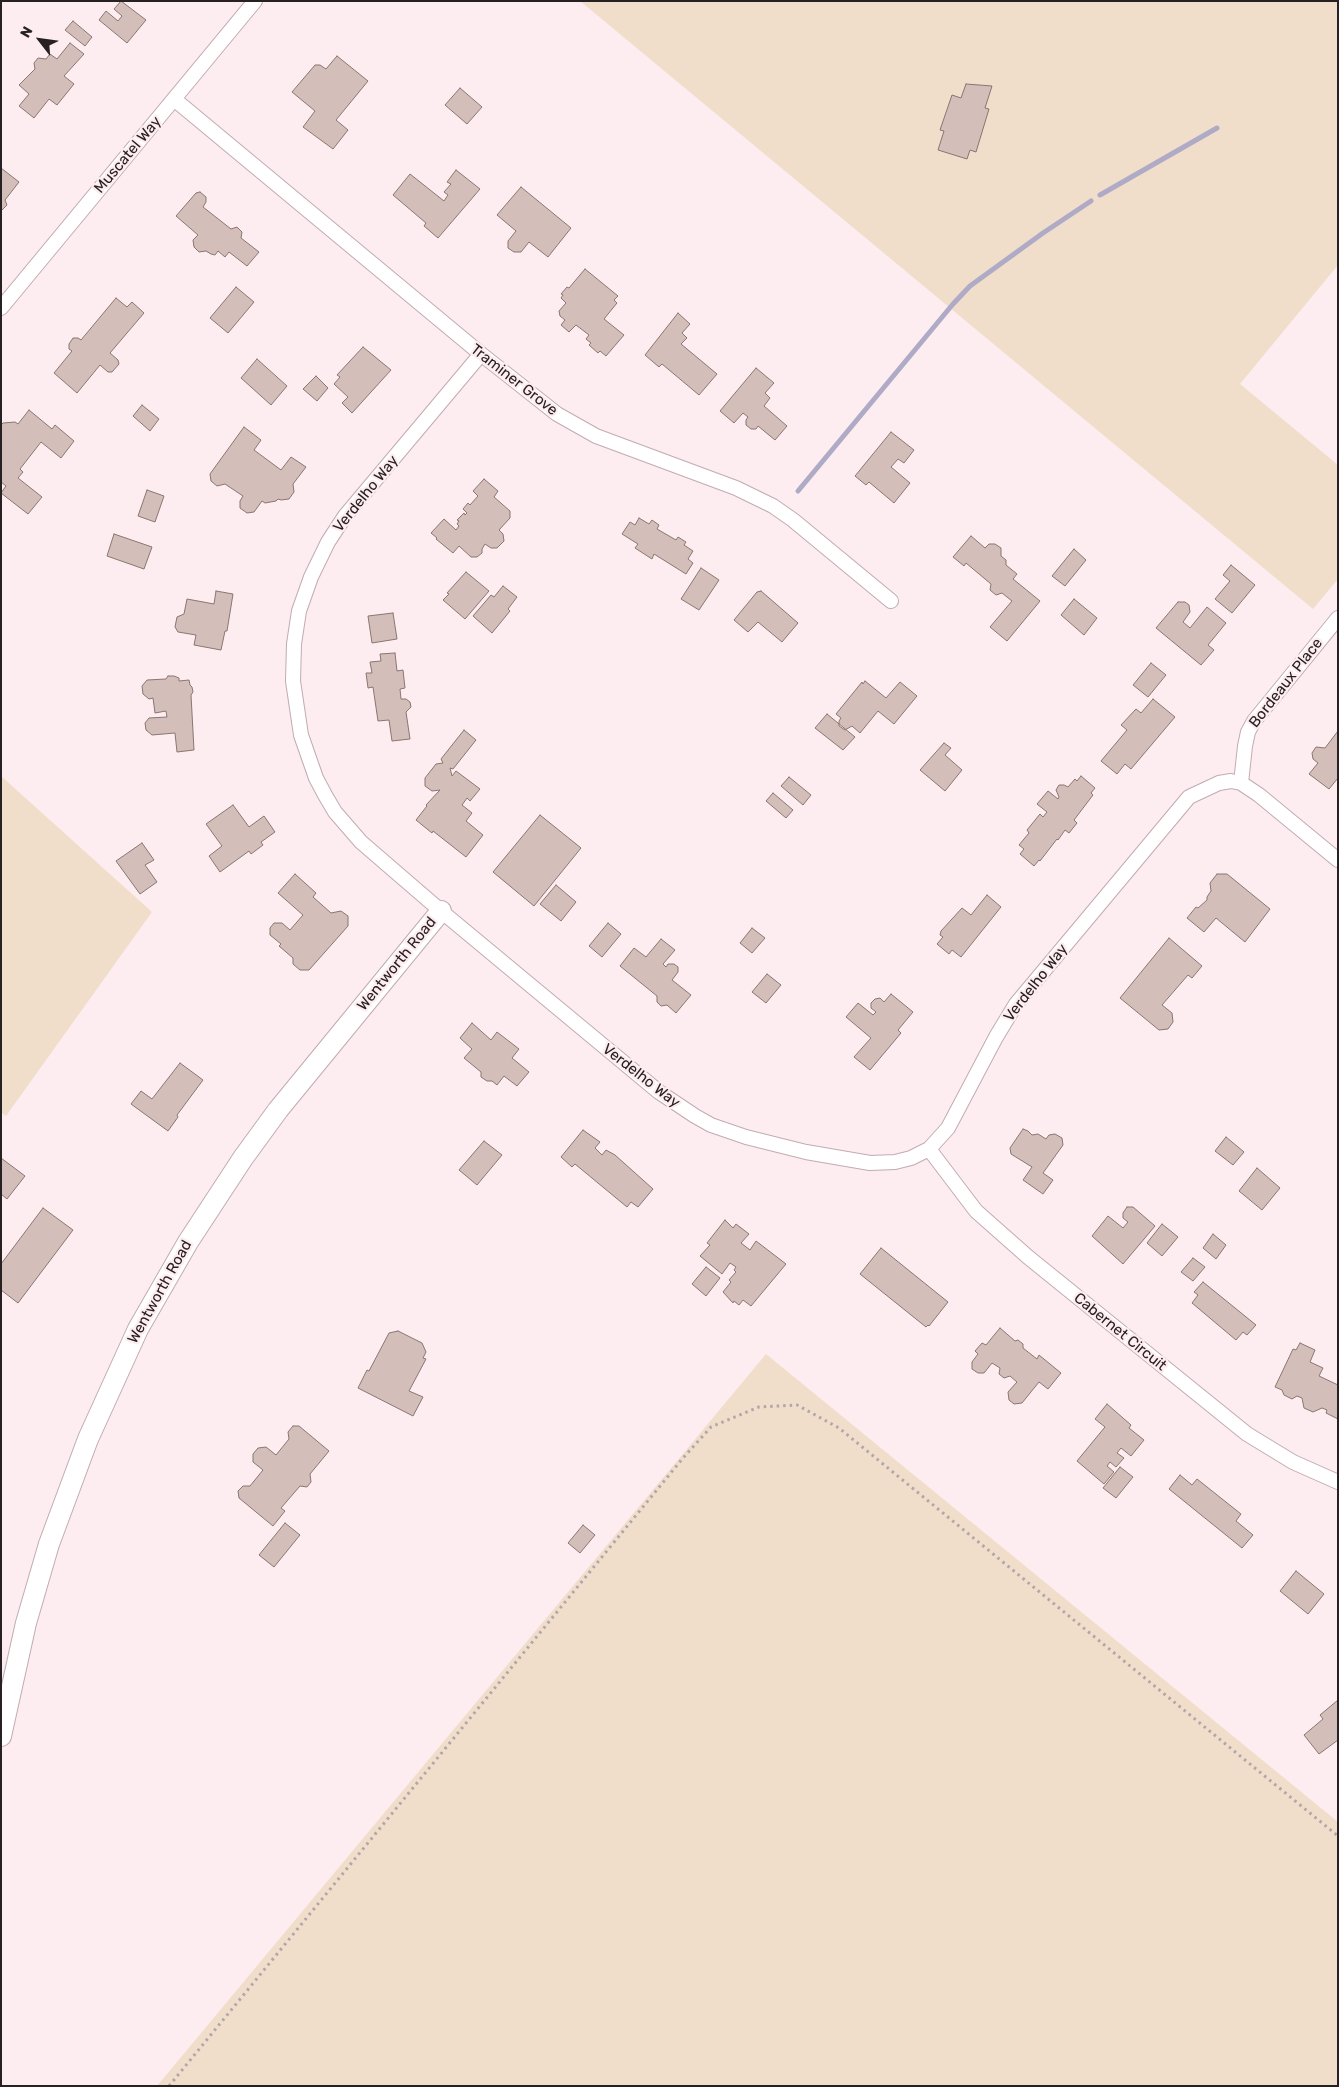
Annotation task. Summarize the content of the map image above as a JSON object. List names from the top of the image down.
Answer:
{
  "streets": {
    "street": [
      "Muscatel Way",
      "Traminer Grove",
      "Verdelho Way",
      "Bordeaux Place",
      "Wentworth Road",
      "Cabernet Circuit"
    ]
  },
  "crossings": [
    ["Muscatel Way", "Traminer Grove"],
    ["Traminer Grove", "Verdelho Way"],
    ["Verdelho Way", "Bordeaux Place"],
    ["Verdelho Way", "Wentworth Road"],
    ["Verdelho Way", "Cabernet Circuit"]
  ],
  "north": "top left"
}
